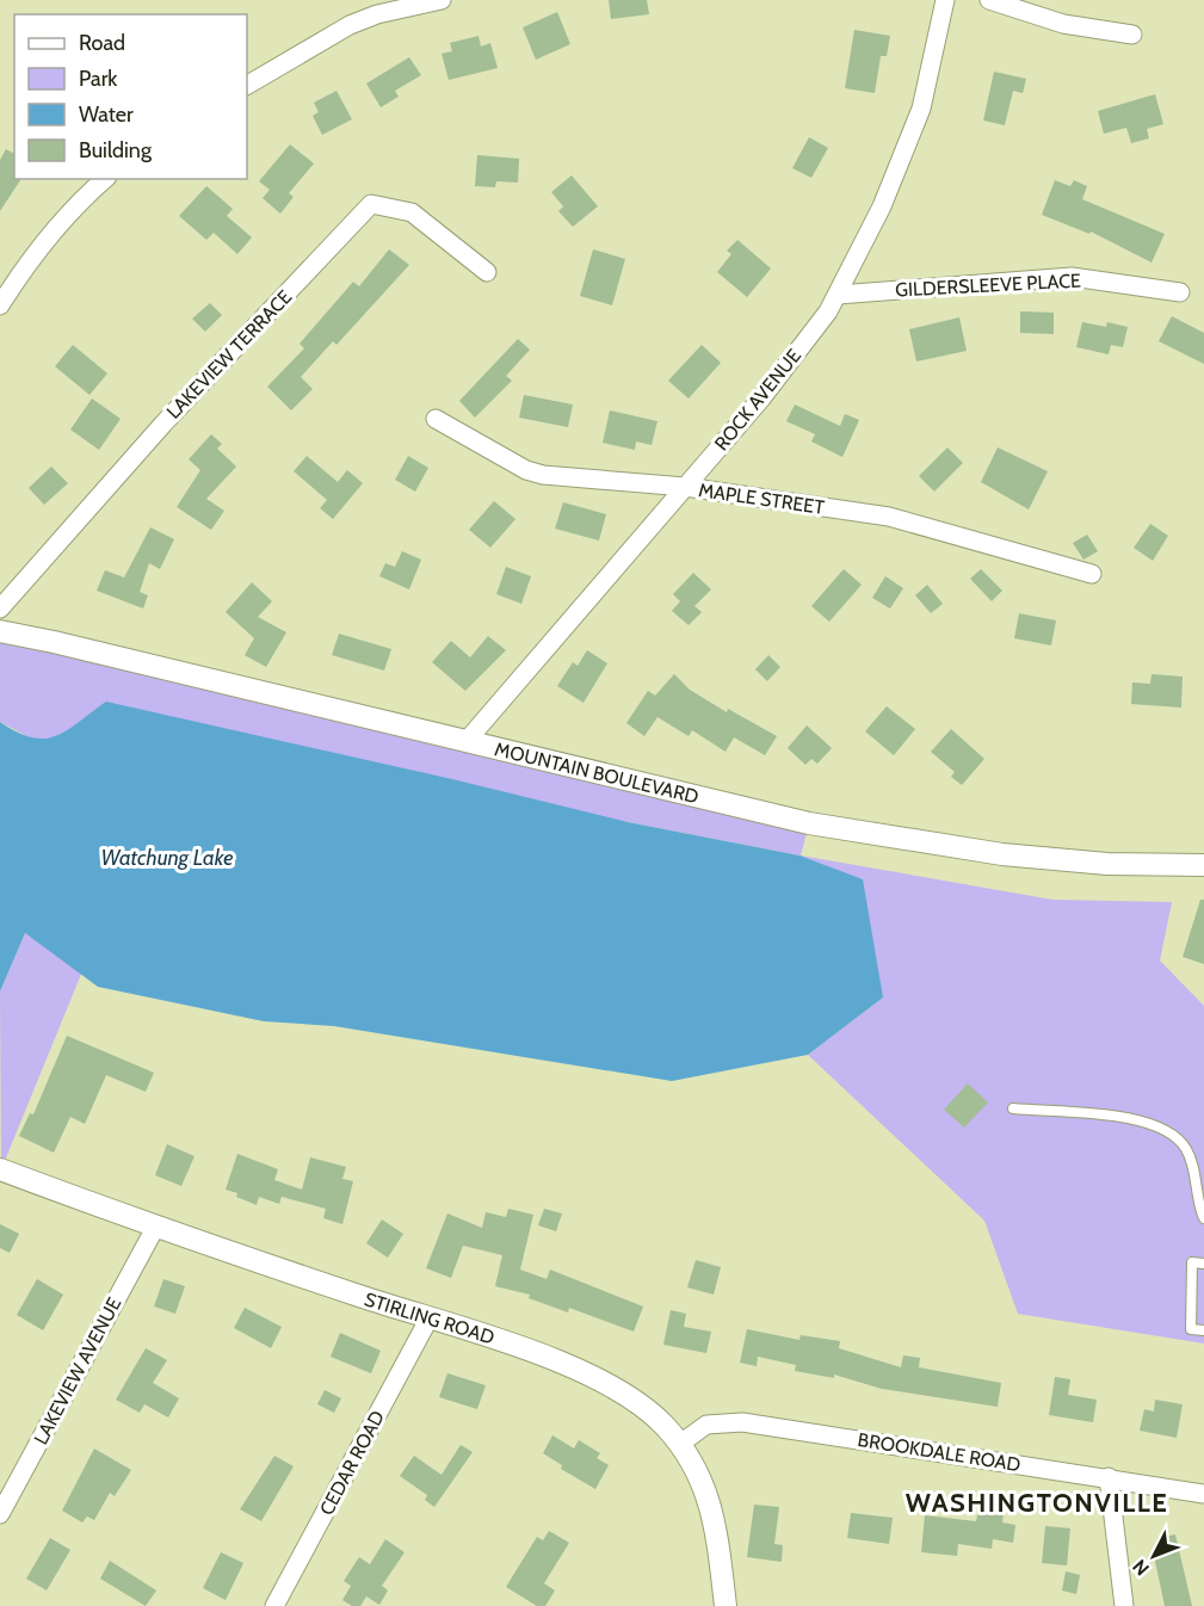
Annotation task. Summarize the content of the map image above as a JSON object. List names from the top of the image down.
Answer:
{
  "streets": {
    "street": [
      "GILDERSLEEVE PLACE",
      "LAKEVIEW TERRACE",
      "ROCK AVENUE",
      "MAPLE STREET",
      "MOUNTAIN BOULEVARD",
      "STIRLING ROAD",
      "LAKEVIEW AVENUE",
      "BROOKDALE ROAD",
      "CEDAR ROAD"
    ]
  },
  "crossings": [
    ["GILDERSLEEVE PLACE", "ROCK AVENUE"],
    ["ROCK AVENUE", "MAPLE STREET"],
    ["ROCK AVENUE", "MOUNTAIN BOULEVARD"],
    ["STIRLING ROAD", "LAKEVIEW AVENUE"],
    ["STIRLING ROAD", "BROOKDALE ROAD"],
    ["STIRLING ROAD", "CEDAR ROAD"]
  ],
  "districts": ["WASHINGTONVILLE"],
  "water": ["Watchung Lake"],
  "legend": [
    "Road",
    "Park",
    "Water",
    "Building"
  ],
  "north": "bottom left"
}
